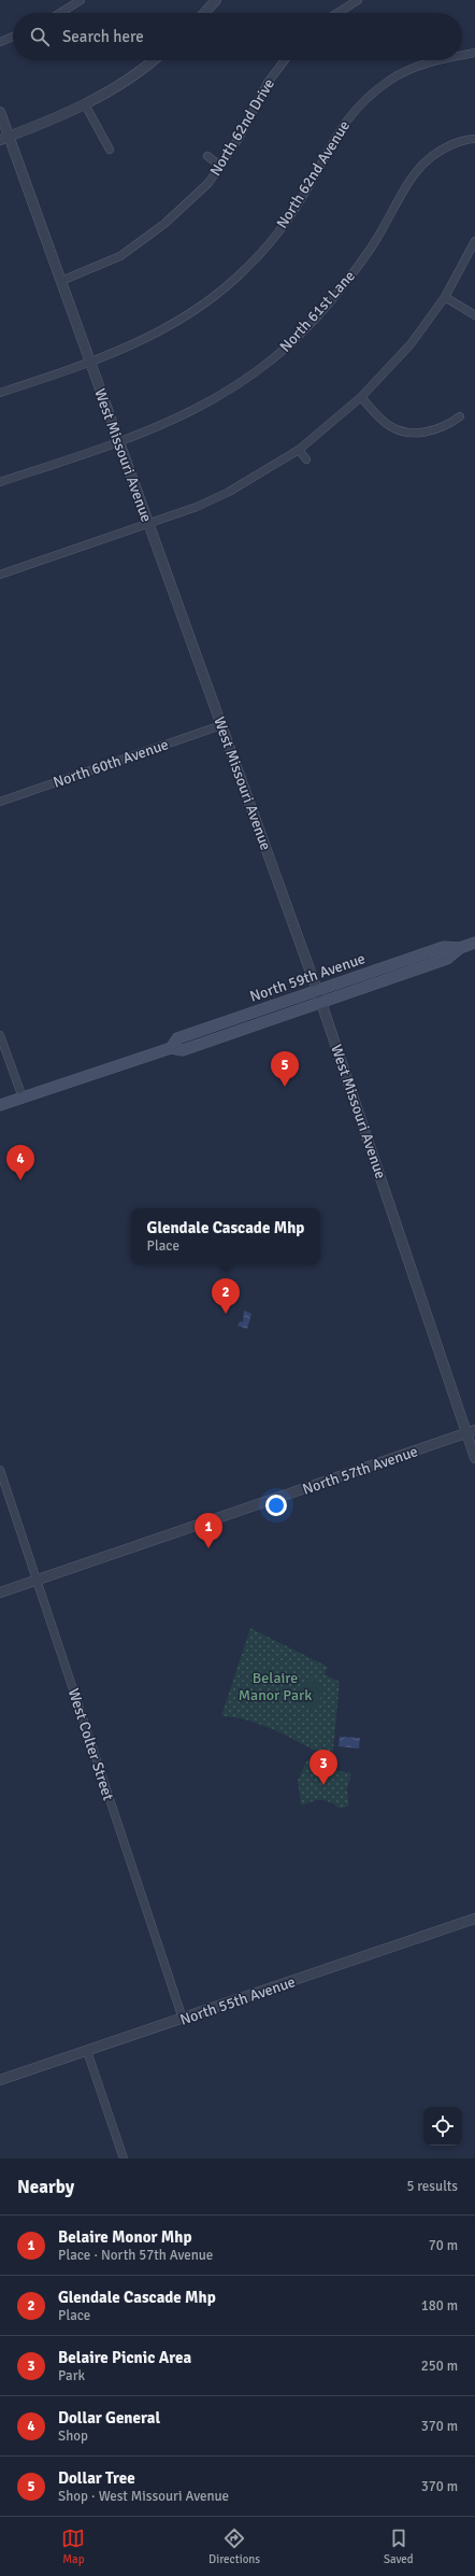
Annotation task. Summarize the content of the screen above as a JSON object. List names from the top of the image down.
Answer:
{
  "streets": {
    "main road": ["North 59th Avenue"],
    "street": [
      "North 62nd Drive",
      "North 62nd Avenue",
      "North 61st Lane",
      "West Missouri Avenue",
      "North 60th Avenue",
      "North 57th Avenue",
      "West Colter Street",
      "North 55th Avenue"
    ]
  },
  "crossings": [
    ["North 62nd Drive", "West Missouri Avenue"],
    ["North 62nd Avenue", "West Missouri Avenue"],
    ["North 61st Lane", "West Missouri Avenue"],
    ["West Missouri Avenue", "North 60th Avenue"],
    ["West Missouri Avenue", "North 59th Avenue"],
    ["West Missouri Avenue", "North 57th Avenue"],
    ["North 57th Avenue", "West Colter Street"],
    ["West Colter Street", "North 55th Avenue"]
  ],
  "parks": ["Belaire Manor Park"],
  "page": {
    "search": "Search here",
    "pins": [
      "5",
      "4",
      "2",
      "1",
      "3"
    ],
    "popup": ["Glendale Cascade Mhp", "Place"],
    "heading": ["Nearby", "5 results"],
    "list": [
      {
        "mark": "1",
        "name": "Belaire Monor Mhp",
        "note": "Place · North 57th Avenue",
        "value": "70 m"
      },
      {
        "mark": "2",
        "name": "Glendale Cascade Mhp",
        "note": "Place",
        "value": "180 m"
      },
      {
        "mark": "3",
        "name": "Belaire Picnic Area",
        "note": "Park",
        "value": "250 m"
      },
      {
        "mark": "4",
        "name": "Dollar General",
        "note": "Shop",
        "value": "370 m"
      },
      {
        "mark": "5",
        "name": "Dollar Tree",
        "note": "Shop · West Missouri Avenue",
        "value": "370 m"
      }
    ],
    "nav": ["Map", "Directions", "Saved"]
  }
}
